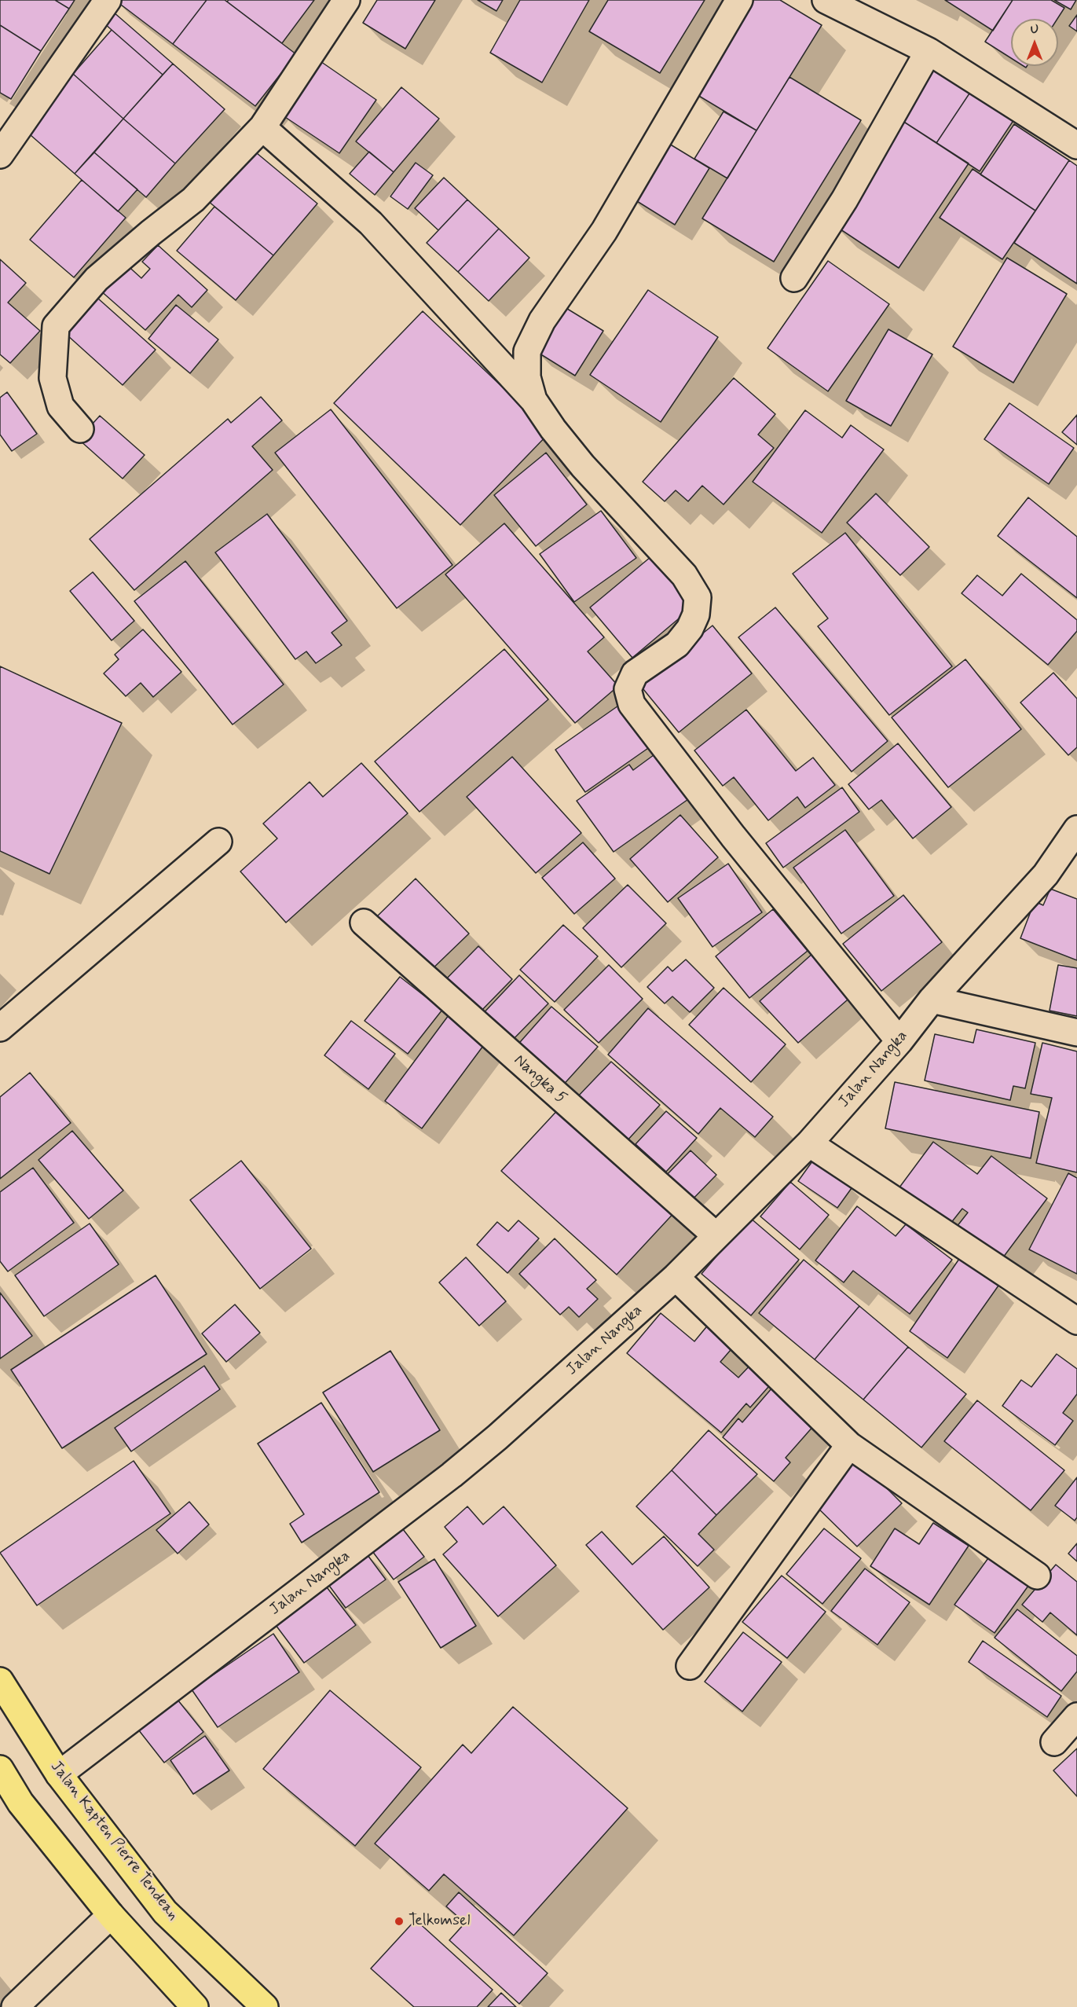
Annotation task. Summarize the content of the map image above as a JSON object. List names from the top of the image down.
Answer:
{
  "streets": {
    "main road": ["Jalan Kapten Pierre Tendean"],
    "street": ["Jalan Nangka", "Nangka 5"]
  },
  "crossings": [
    ["Jalan Nangka", "Nangka 5"],
    ["Jalan Nangka", "Jalan Kapten Pierre Tendean"]
  ],
  "places": ["Telkomsel"],
  "north": "top"
}
